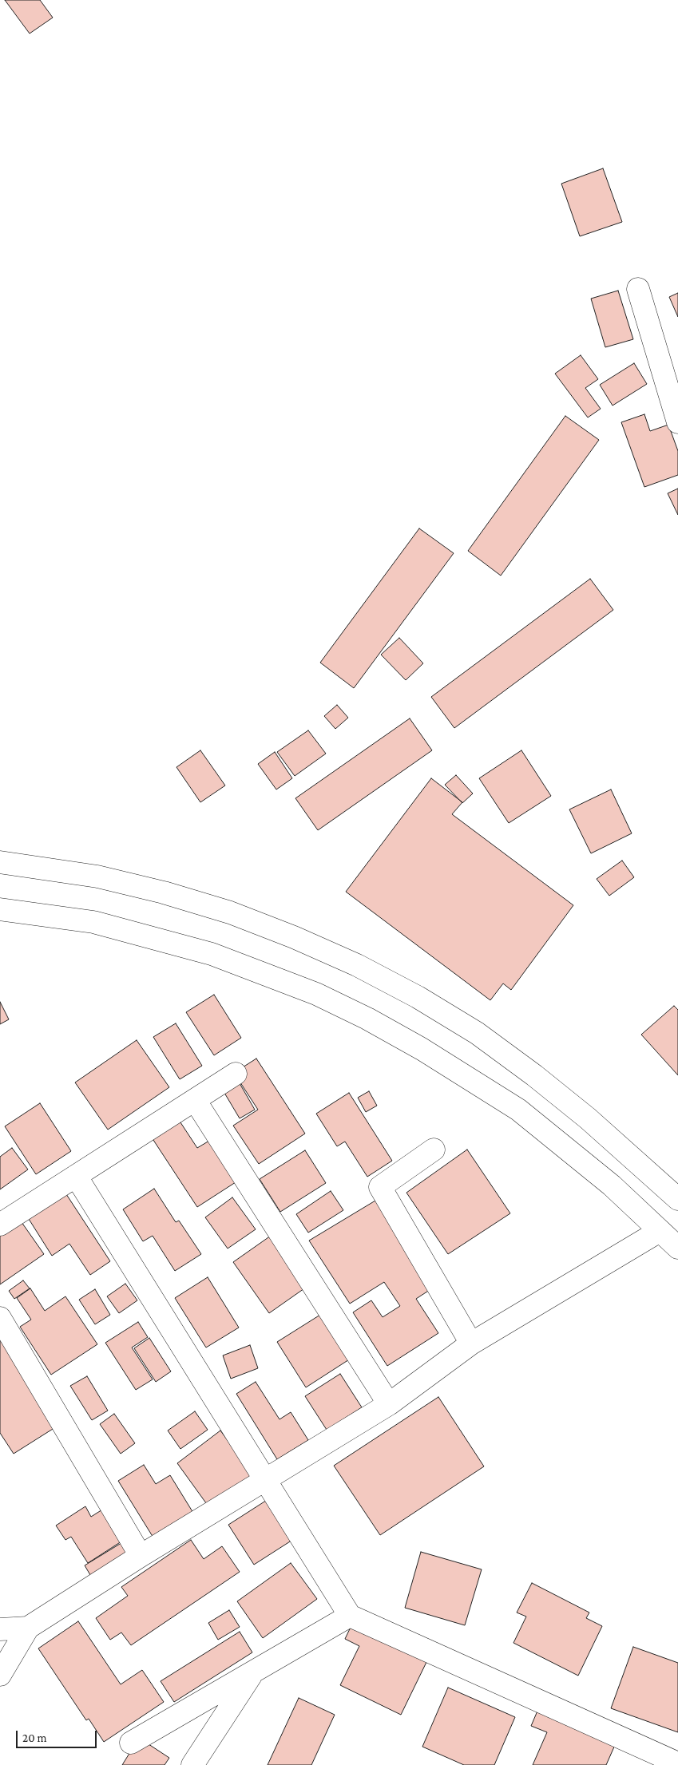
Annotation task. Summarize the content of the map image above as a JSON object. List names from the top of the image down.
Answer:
{
  "scale_bar": "20 m"
}
